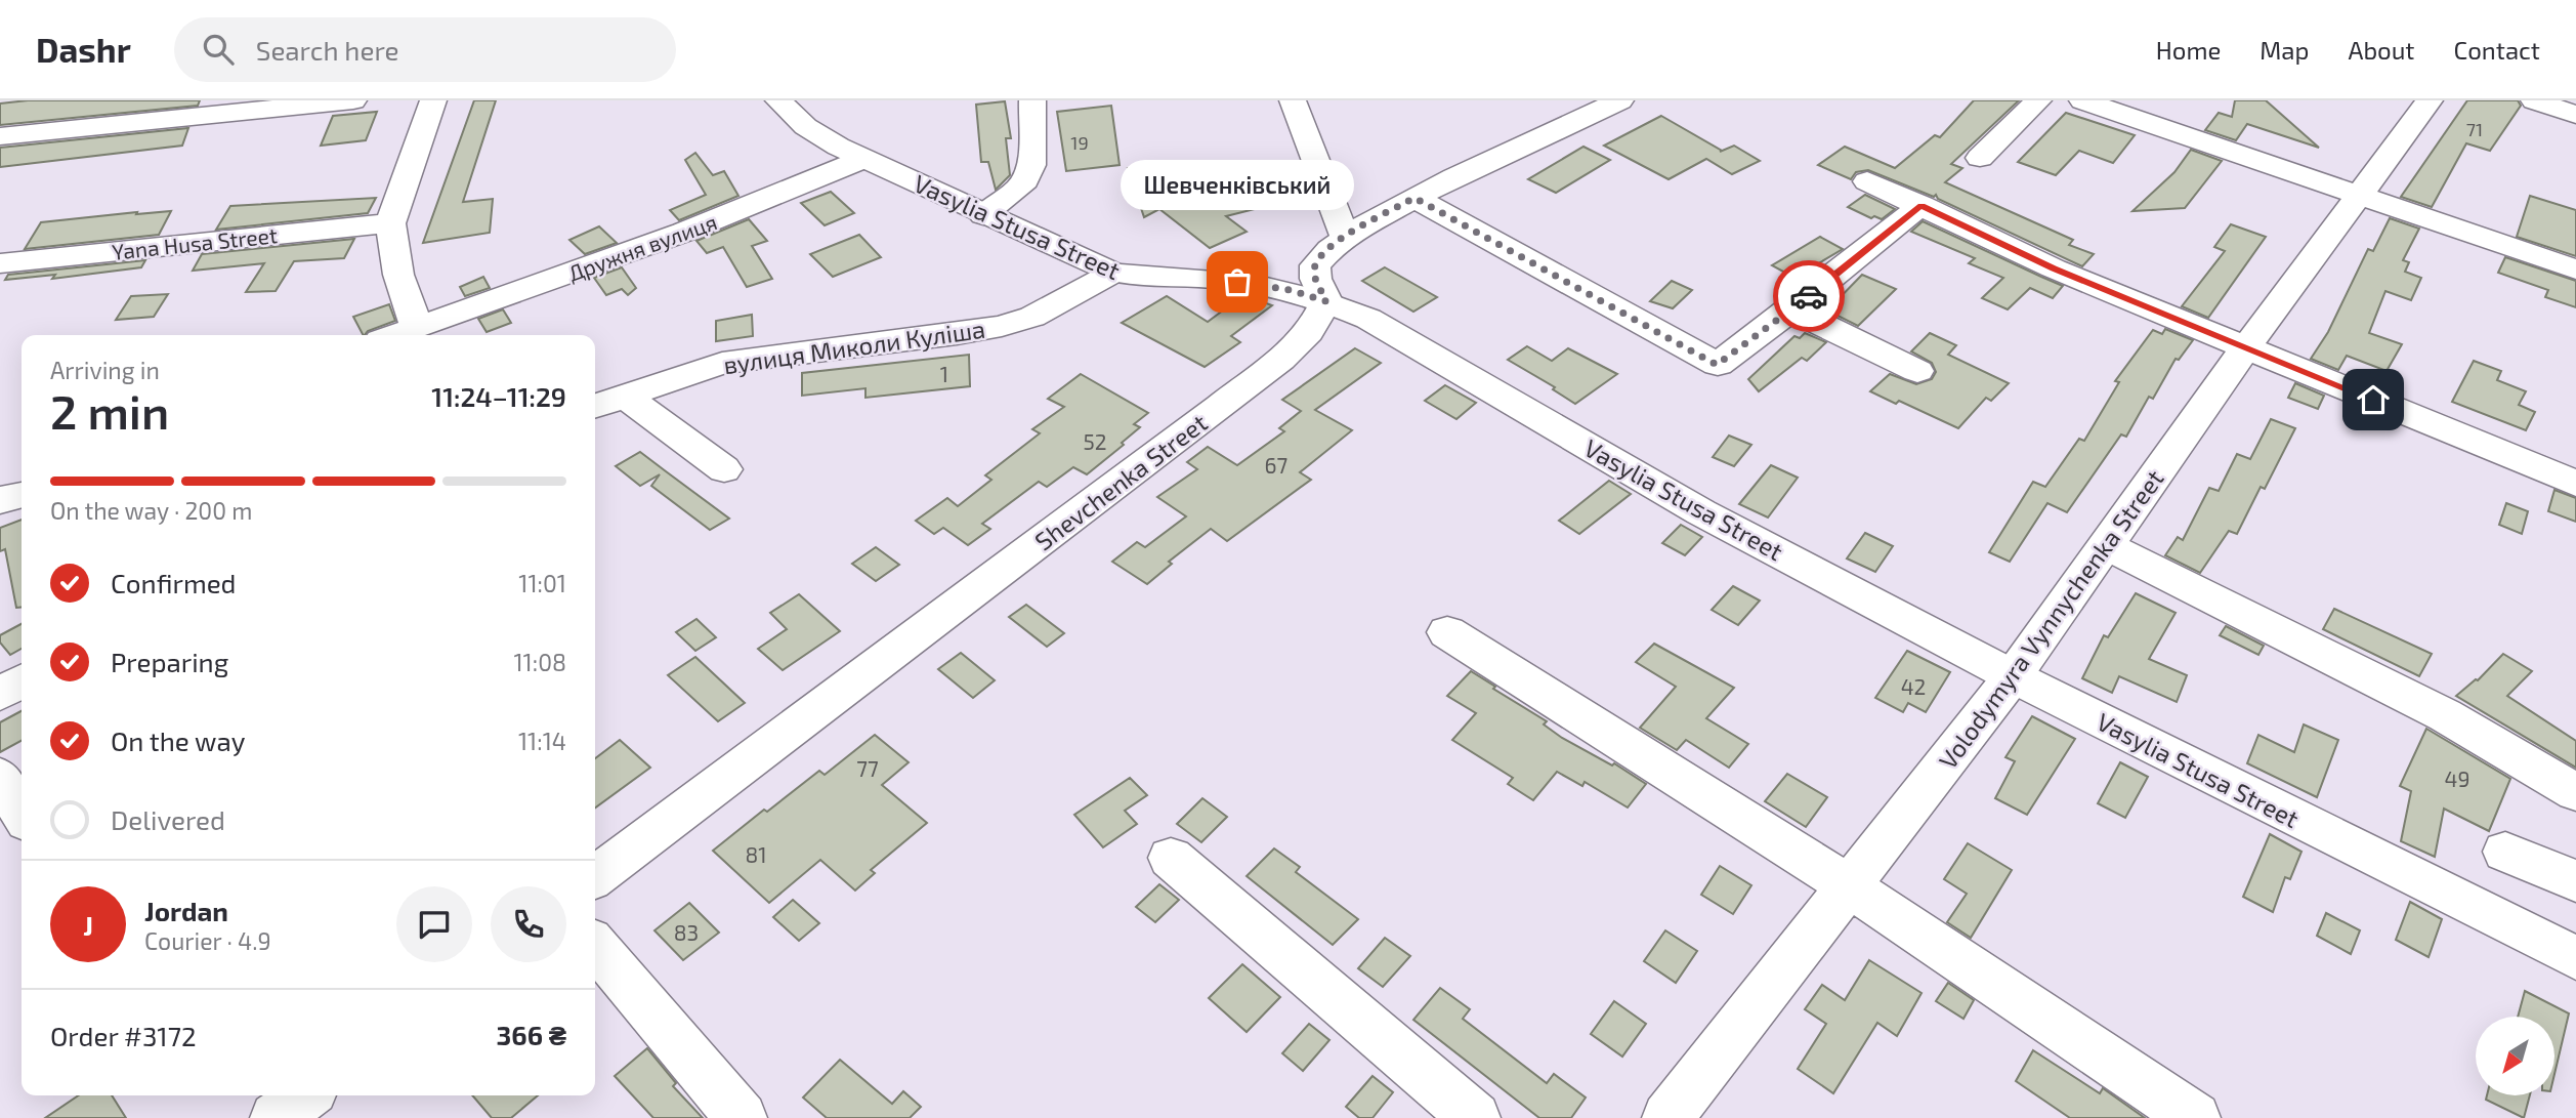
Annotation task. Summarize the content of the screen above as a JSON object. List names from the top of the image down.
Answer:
{
  "streets": {
    "street": [
      "Vasylia Stusa Street",
      "Yana Husa Street",
      "Дружня вулиця",
      "вулиця Миколи Куліша",
      "Shevchenka Street",
      "Volodymyra Vynnychenka Street"
    ]
  },
  "crossings": [
    ["Vasylia Stusa Street", "Дружня вулиця"],
    ["Vasylia Stusa Street", "вулиця Миколи Куліша"],
    ["Vasylia Stusa Street", "Shevchenka Street"],
    ["Vasylia Stusa Street", "Volodymyra Vynnychenka Street"]
  ],
  "places": ["Шевченківський"],
  "house_numbers": [
    "71",
    "19",
    "1",
    "52",
    "67",
    "42",
    "77",
    "49",
    "81",
    "83"
  ],
  "north": "bottom left",
  "page": {
    "header": "Dashr",
    "search": "Search here",
    "nav": [
      "Home",
      "Map",
      "About",
      "Contact"
    ],
    "bubble": "Шевченківський",
    "heading": ["2 min", "Arriving in", "11:24–11:29"],
    "panel": [
      "Jordan",
      "Courier · 4.9",
      "Order #3172",
      "366 ₴"
    ],
    "bar": "On the way · 200 m",
    "list": [
      ["Confirmed", "11:01"],
      ["Preparing", "11:08"],
      ["On the way", "11:14"],
      "Delivered"
    ],
    "round": "J"
  }
}
